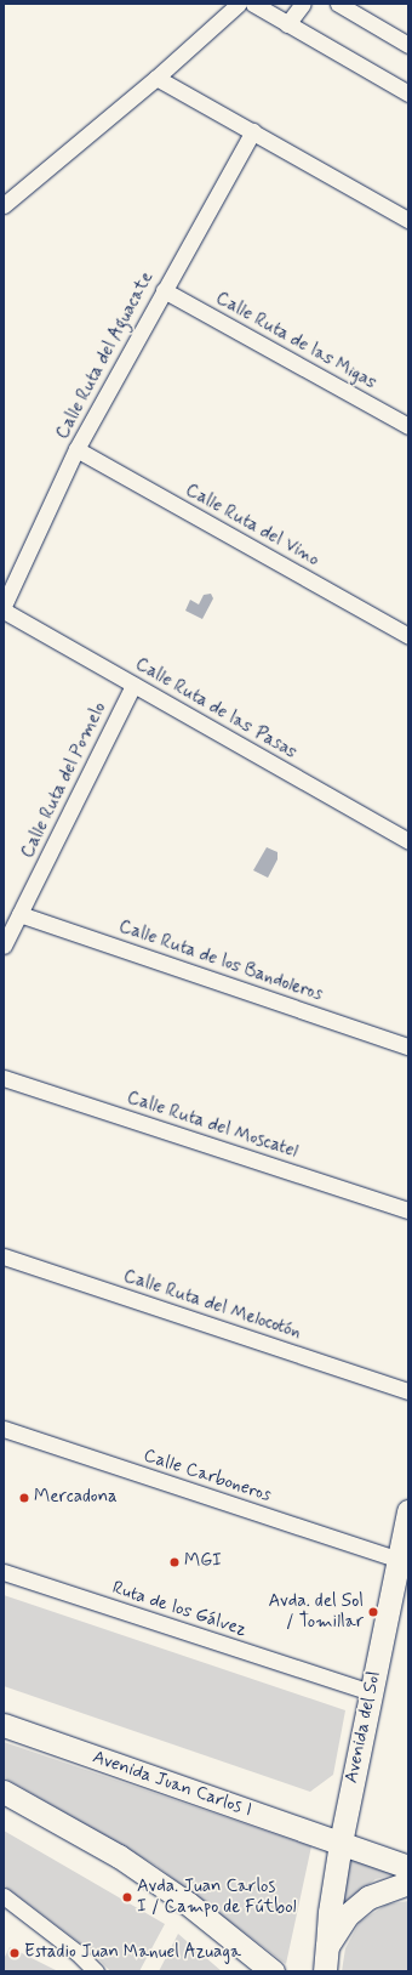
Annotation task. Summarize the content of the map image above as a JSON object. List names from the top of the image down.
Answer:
{
  "streets": {
    "street": [
      "Calle Ruta de las Migas",
      "Calle Ruta del Aguacate",
      "Calle Ruta del Vino",
      "Calle Ruta de las Pasas",
      "Calle Ruta del Pomelo",
      "Calle Ruta de los Bandoleros",
      "Calle Ruta del Moscatel",
      "Calle Ruta del Melocotón",
      "Calle Carboneros",
      "Ruta de los Gálvez",
      "Avenida del Sol",
      "Avenida Juan Carlos I"
    ]
  },
  "crossings": [
    ["Calle Ruta de las Migas", "Calle Ruta del Aguacate"],
    ["Calle Ruta del Aguacate", "Calle Ruta del Vino"],
    ["Calle Ruta de las Pasas", "Calle Ruta del Pomelo"],
    ["Calle Ruta del Pomelo", "Calle Ruta de los Bandoleros"],
    ["Calle Carboneros", "Avenida del Sol"],
    ["Ruta de los Gálvez", "Avenida del Sol"],
    ["Avenida del Sol", "Avenida Juan Carlos I"]
  ],
  "places": [
    "Mercadona",
    "MGI",
    "Avda. del Sol / Tomillar",
    "Avda. Juan Carlos I / Campo de Fútbol",
    "Estadio Juan Manuel Azuaga"
  ]
}
